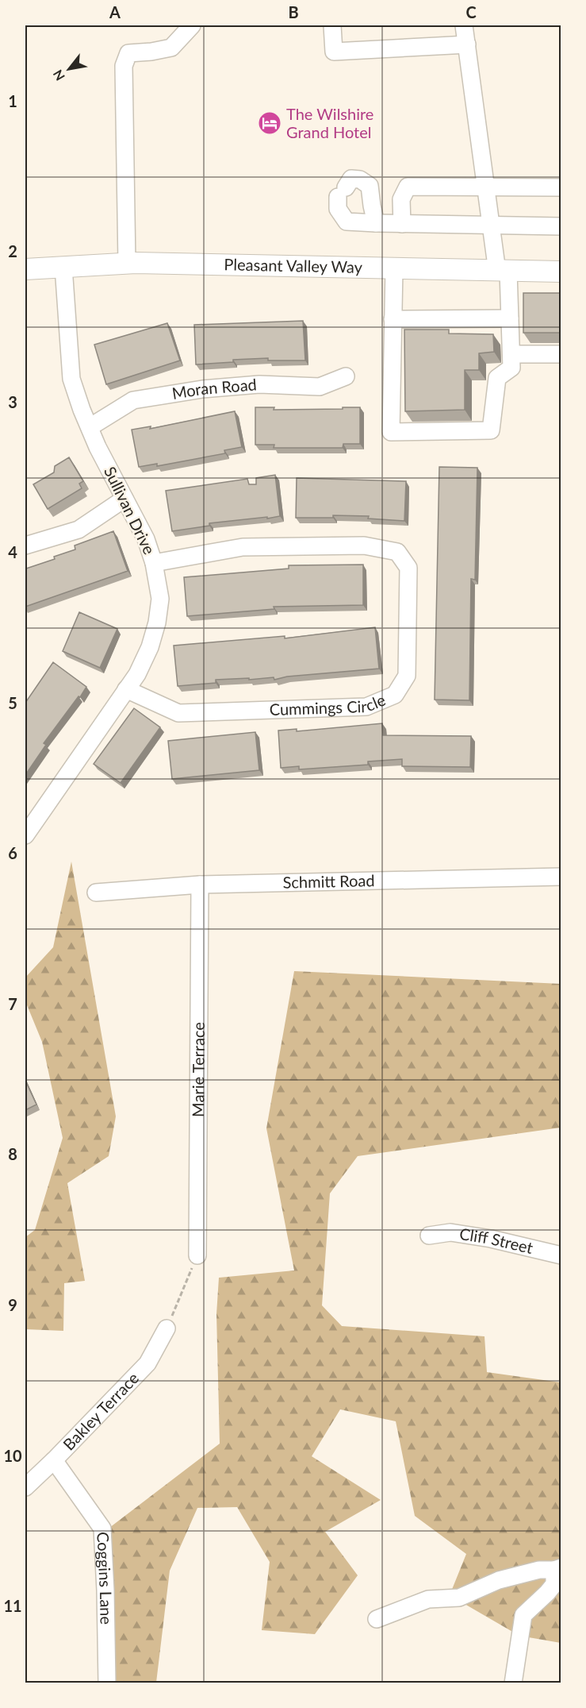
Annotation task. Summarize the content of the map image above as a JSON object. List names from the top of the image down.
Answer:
{
  "streets": {
    "main road": ["Pleasant Valley Way"],
    "street": [
      "Moran Road",
      "Sullivan Drive",
      "Cummings Circle",
      "Schmitt Road",
      "Marie Terrace",
      "Cliff Street",
      "Bakley Terrace",
      "Coggins Lane"
    ]
  },
  "crossings": [
    ["Pleasant Valley Way", "Sullivan Drive"],
    ["Moran Road", "Sullivan Drive"],
    ["Sullivan Drive", "Cummings Circle"],
    ["Schmitt Road", "Marie Terrace"],
    ["Bakley Terrace", "Coggins Lane"]
  ],
  "places": {
    "hotel": ["The Wilshire Grand Hotel"]
  },
  "north": "bottom left",
  "grid": {
    "columns": ["A", "B", "C"],
    "rows": [
      "1",
      "2",
      "3",
      "4",
      "5",
      "6",
      "7",
      "8",
      "9",
      "10",
      "11"
    ]
  }
}
